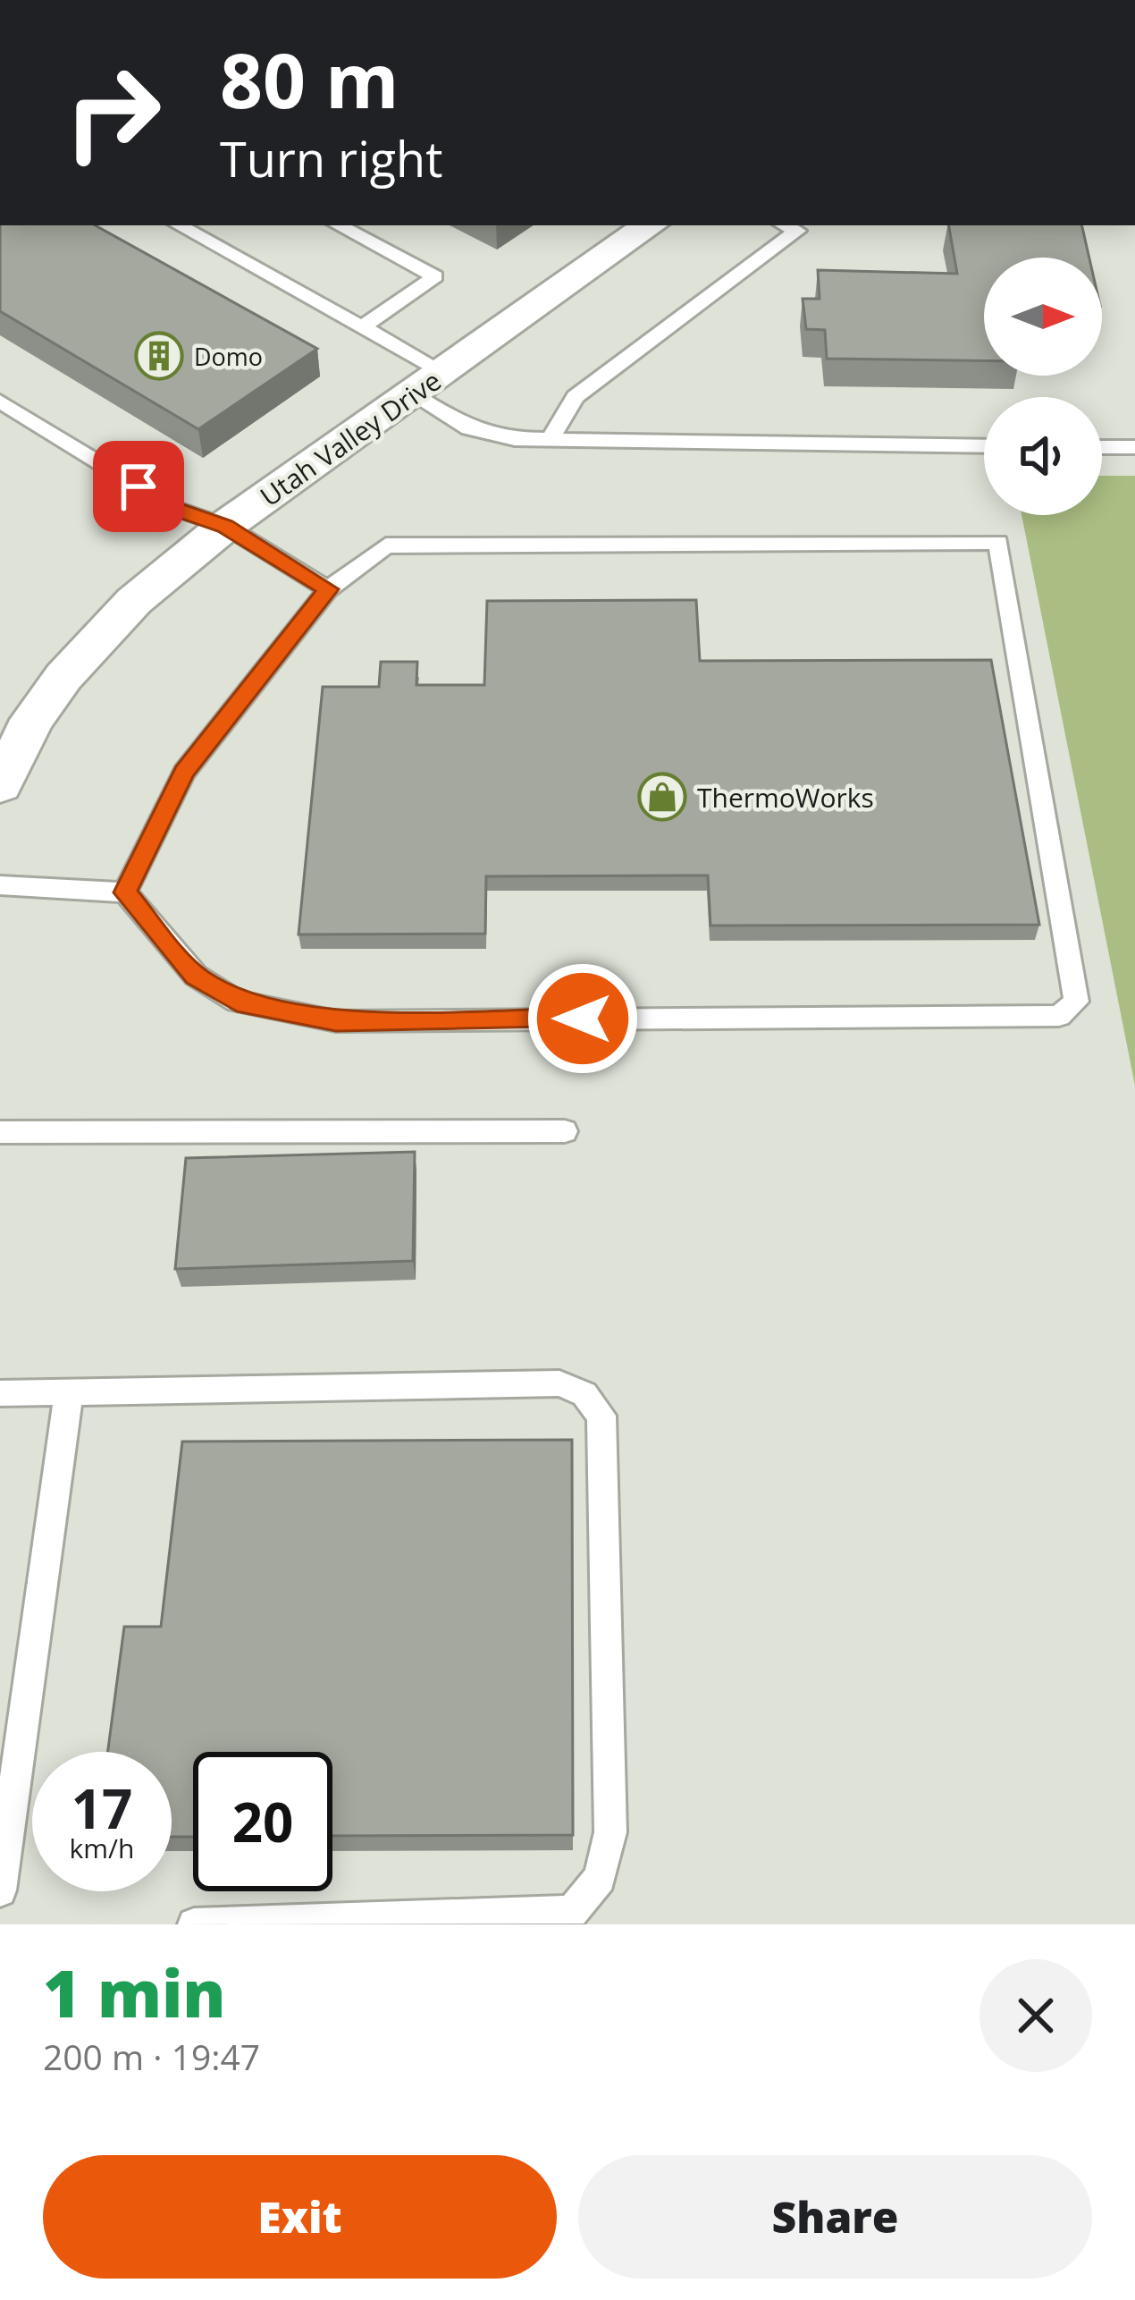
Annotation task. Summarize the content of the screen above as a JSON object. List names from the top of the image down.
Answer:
{
  "streets": {
    "street": ["Utah Valley Drive"]
  },
  "places": {
    "building": ["Domo"],
    "shop": ["ThermoWorks"]
  },
  "north": "right",
  "page": {
    "turn": ["80 m", "Turn right"],
    "speed": "17 km/h",
    "limit": "20",
    "heading": ["1 min", "200 m · 19:47"],
    "buttons": ["Exit", "Share"]
  }
}
